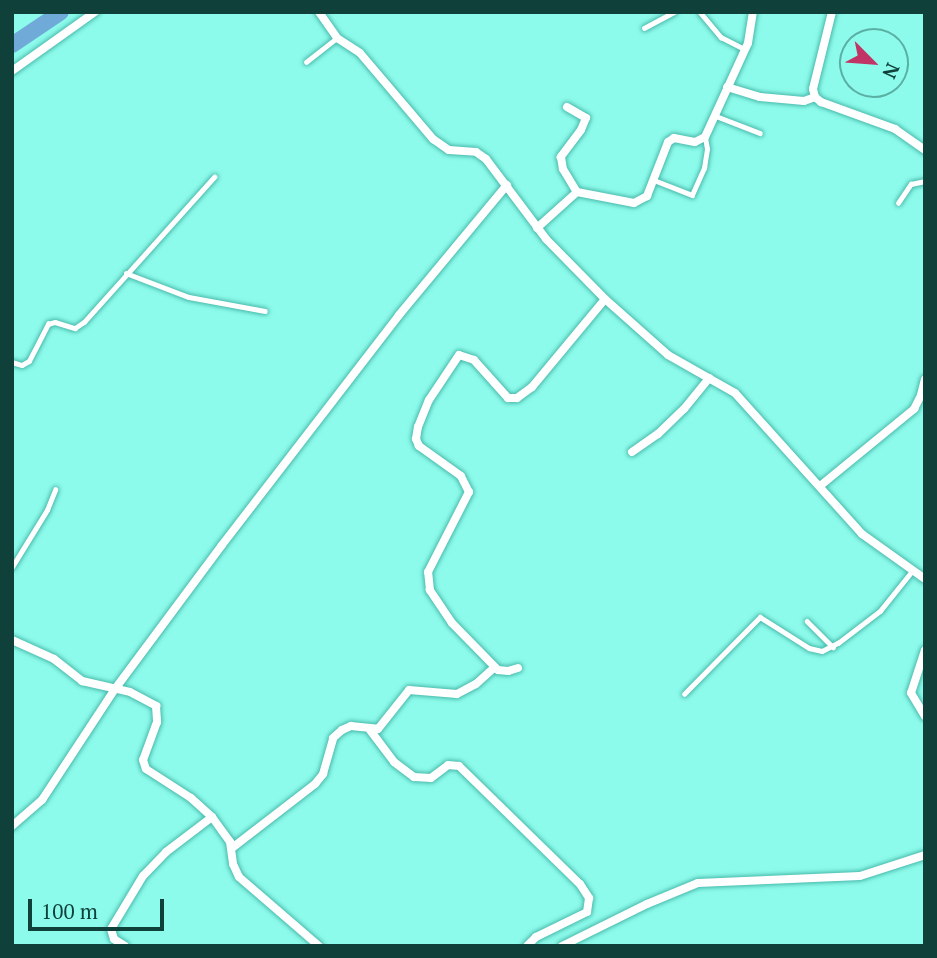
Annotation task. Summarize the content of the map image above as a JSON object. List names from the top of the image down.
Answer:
{
  "scale_bar": "100 m",
  "north": "bottom right"
}
